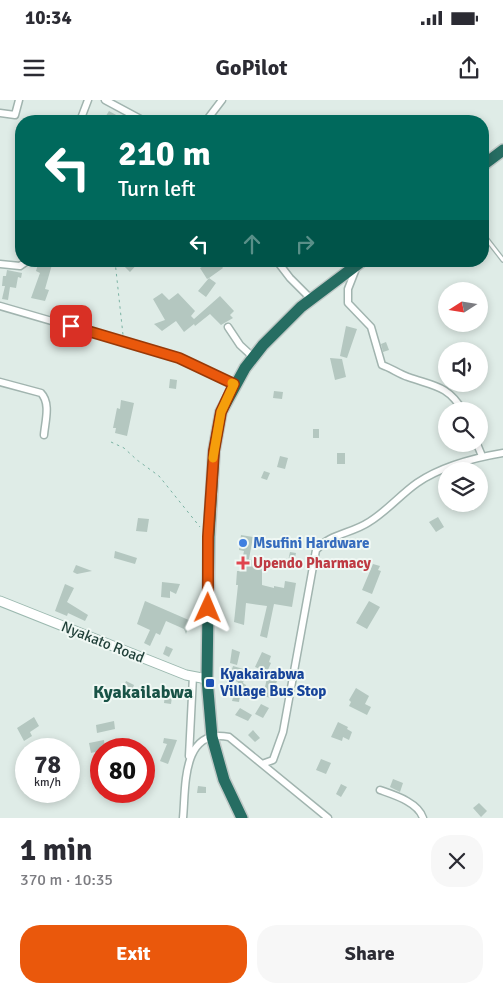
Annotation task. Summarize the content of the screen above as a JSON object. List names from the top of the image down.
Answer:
{
  "streets": {
    "street": ["Nyakato Road"]
  },
  "districts": ["Kyakailabwa"],
  "places": {
    "other": ["Msufini Hardware"],
    "health": ["Upendo Pharmacy"],
    "transit": ["Kyakairabwa Village Bus Stop"]
  },
  "north": "left",
  "page": {
    "status": "10:34",
    "header": "GoPilot",
    "turn": ["210 m", "Turn left"],
    "speed": "78 km/h",
    "limit": "80",
    "heading": ["1 min", "370 m · 10:35"],
    "buttons": ["Exit", "Share"]
  }
}
